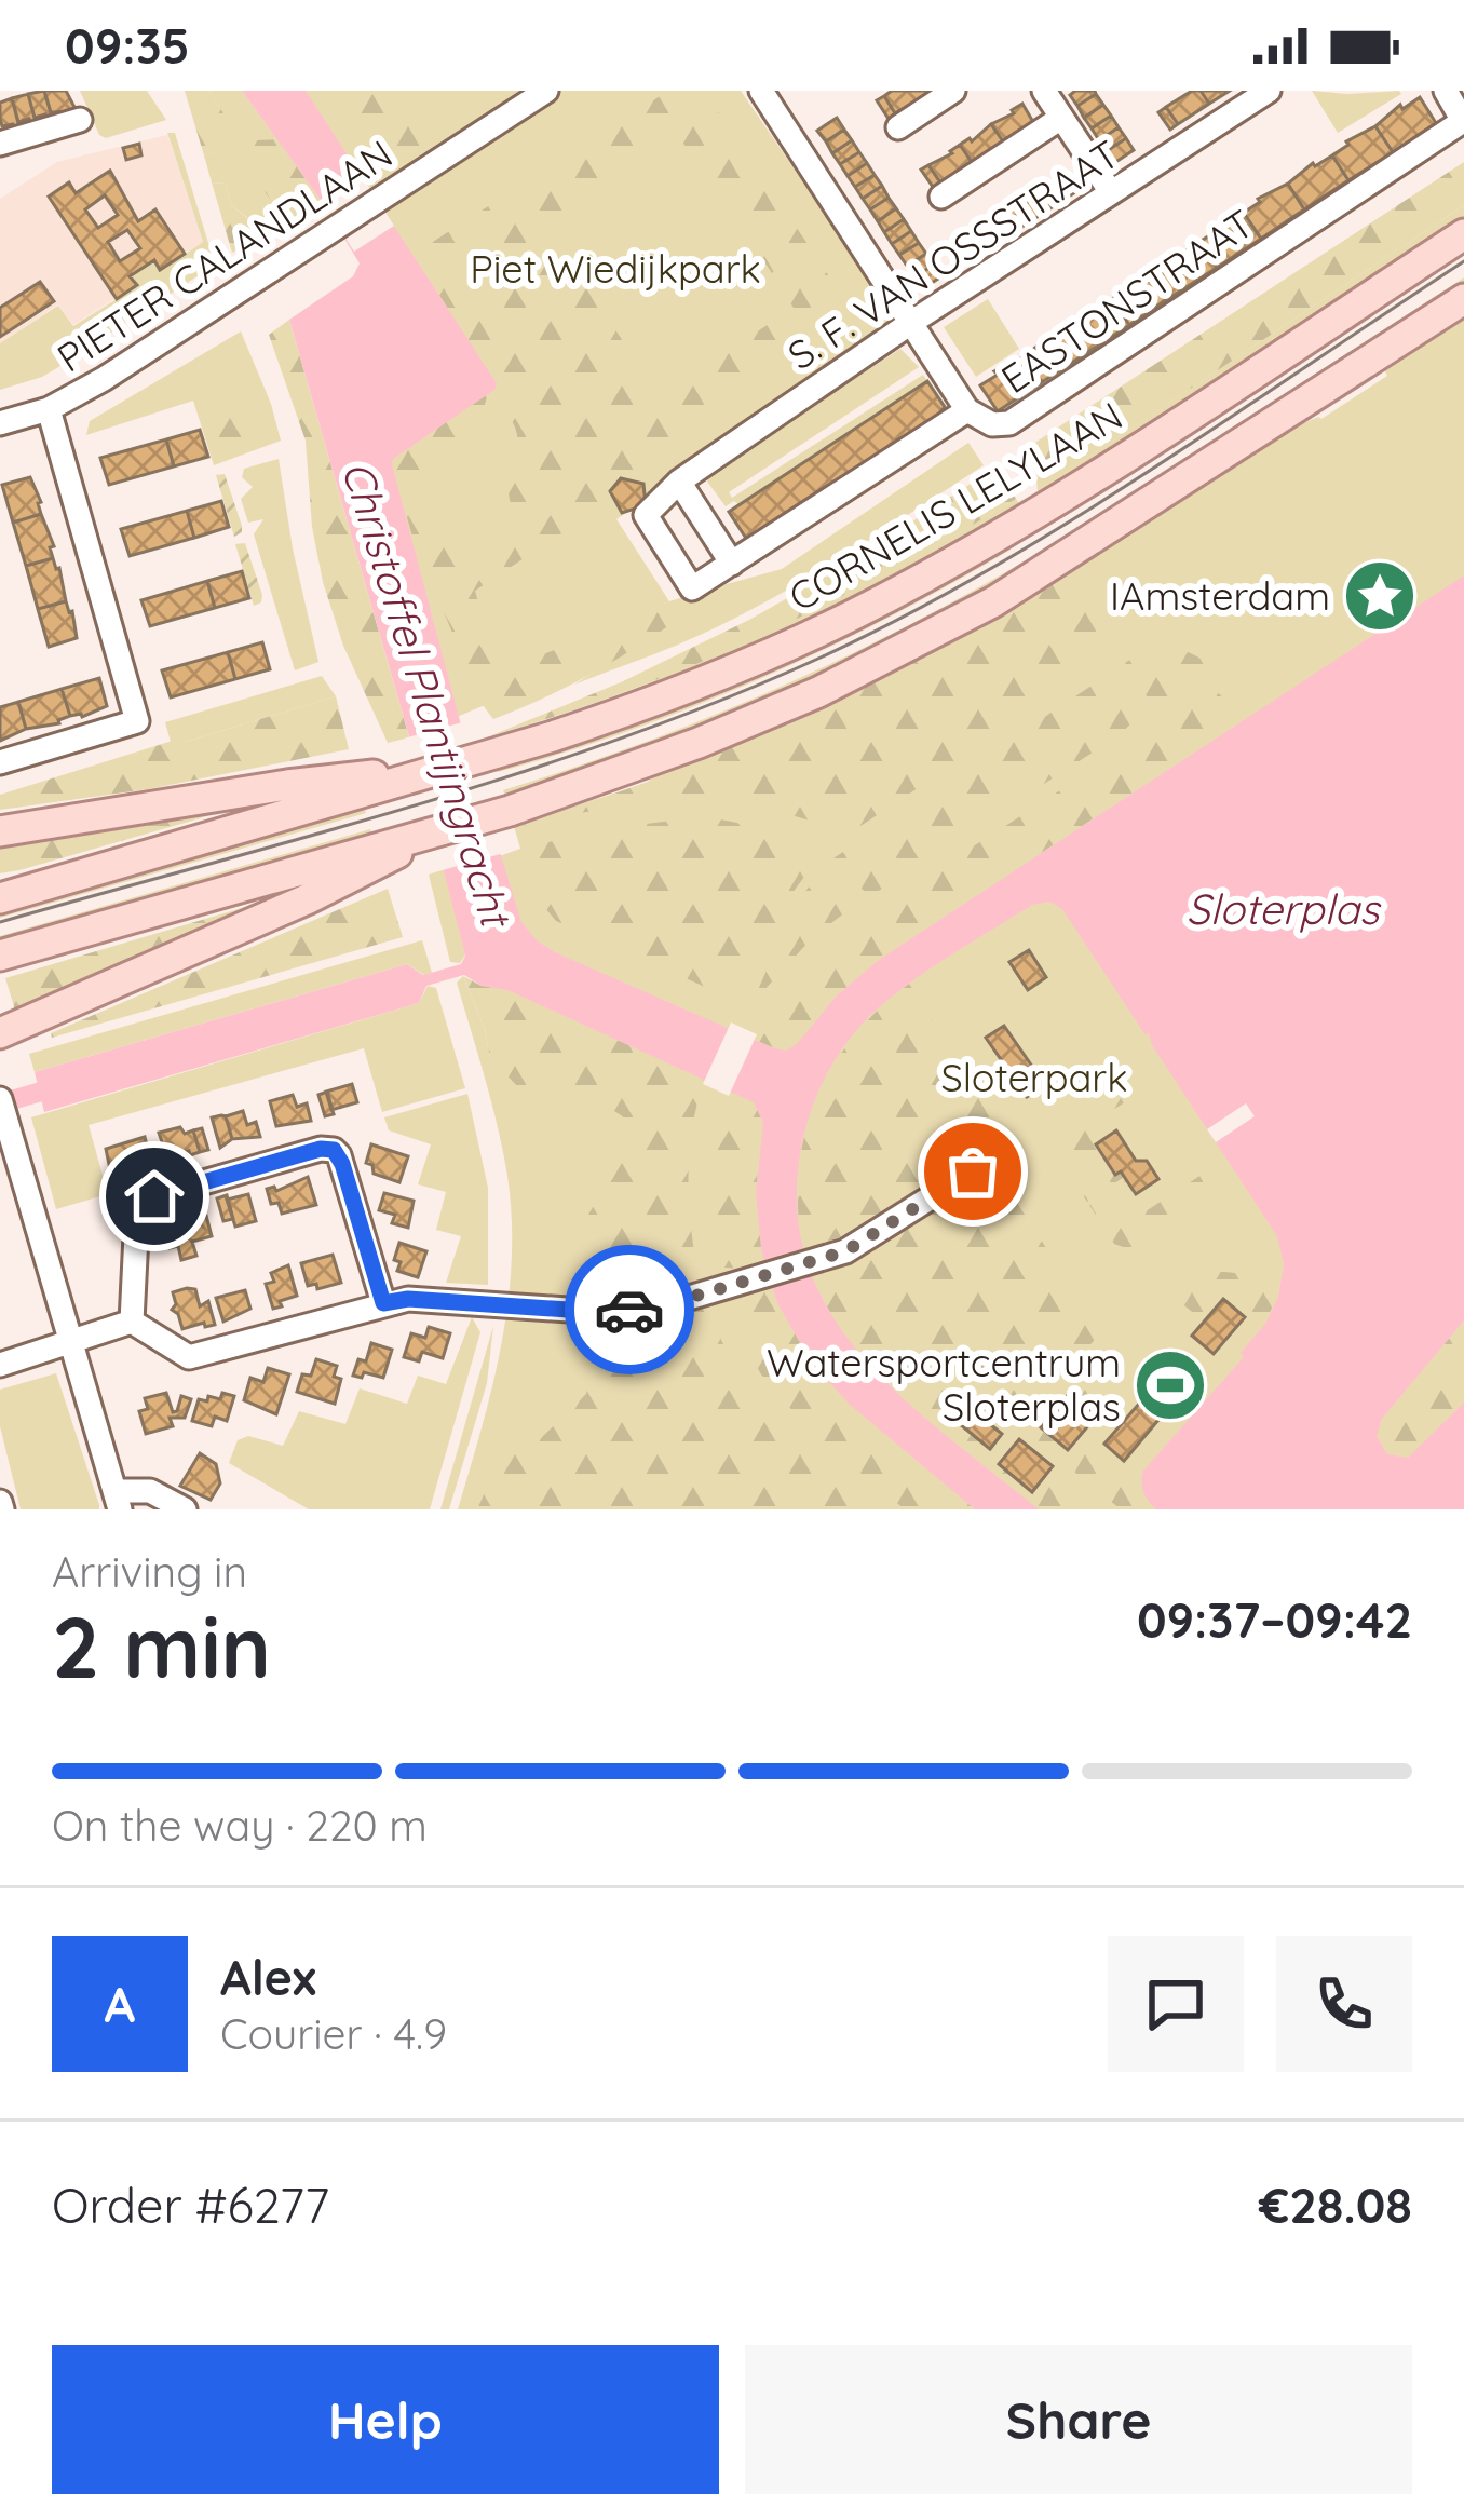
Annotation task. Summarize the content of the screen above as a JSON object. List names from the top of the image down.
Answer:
{
  "streets": {
    "main road": ["CORNELIS LELYLAAN"],
    "street": ["S. F. VAN OSSSTRAAT", "PIETER CALANDLAAN", "EASTONSTRAAT"]
  },
  "crossings": [
    ["S. F. VAN OSSSTRAAT", "EASTONSTRAAT"]
  ],
  "water": ["Christoffel Plantijngracht", "Sloterplas"],
  "parks": ["Piet Wiedijkpark", "Sloterpark"],
  "places": {
    "place": ["IAmsterdam"],
    "sports": ["Watersportcentrum Sloterplas"]
  },
  "page": {
    "status": "09:35",
    "heading": ["2 min", "Arriving in", "09:37–09:42"],
    "panel": [
      "Alex",
      "Courier · 4.9",
      "Order #6277",
      "€28.08"
    ],
    "bar": "On the way · 220 m",
    "round": "A",
    "buttons": ["Help", "Share"]
  }
}
